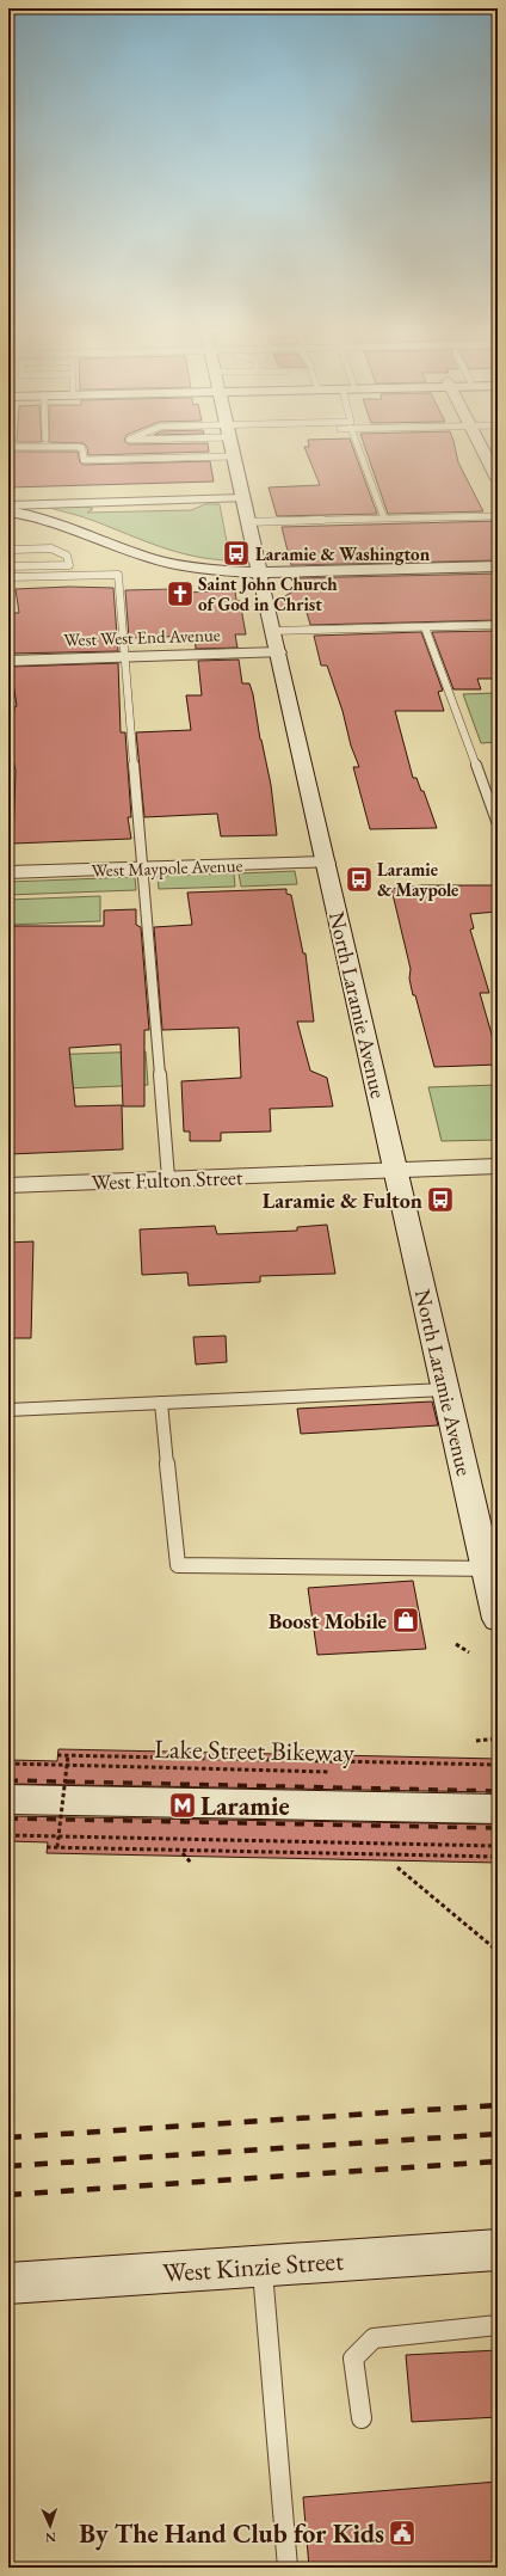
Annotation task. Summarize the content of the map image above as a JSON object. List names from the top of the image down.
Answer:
{
  "streets": {
    "street": [
      "West West End Avenue",
      "West Maypole Avenue",
      "North Laramie Avenue",
      "West Fulton Street",
      "West Kinzie Street"
    ],
    "path": ["Lake Street Bikeway"]
  },
  "crossings": [
    ["West West End Avenue", "North Laramie Avenue"],
    ["West Maypole Avenue", "North Laramie Avenue"],
    ["North Laramie Avenue", "West Fulton Street"]
  ],
  "places": {
    "bus stop": ["Laramie & Washington", "Laramie & Maypole", "Laramie & Fulton"],
    "church": ["Saint John Church of God in Christ"],
    "shop": ["Boost Mobile"],
    "metro station": ["Laramie"],
    "public building": ["By The Hand Club for Kids"]
  },
  "north": "bottom"
}
